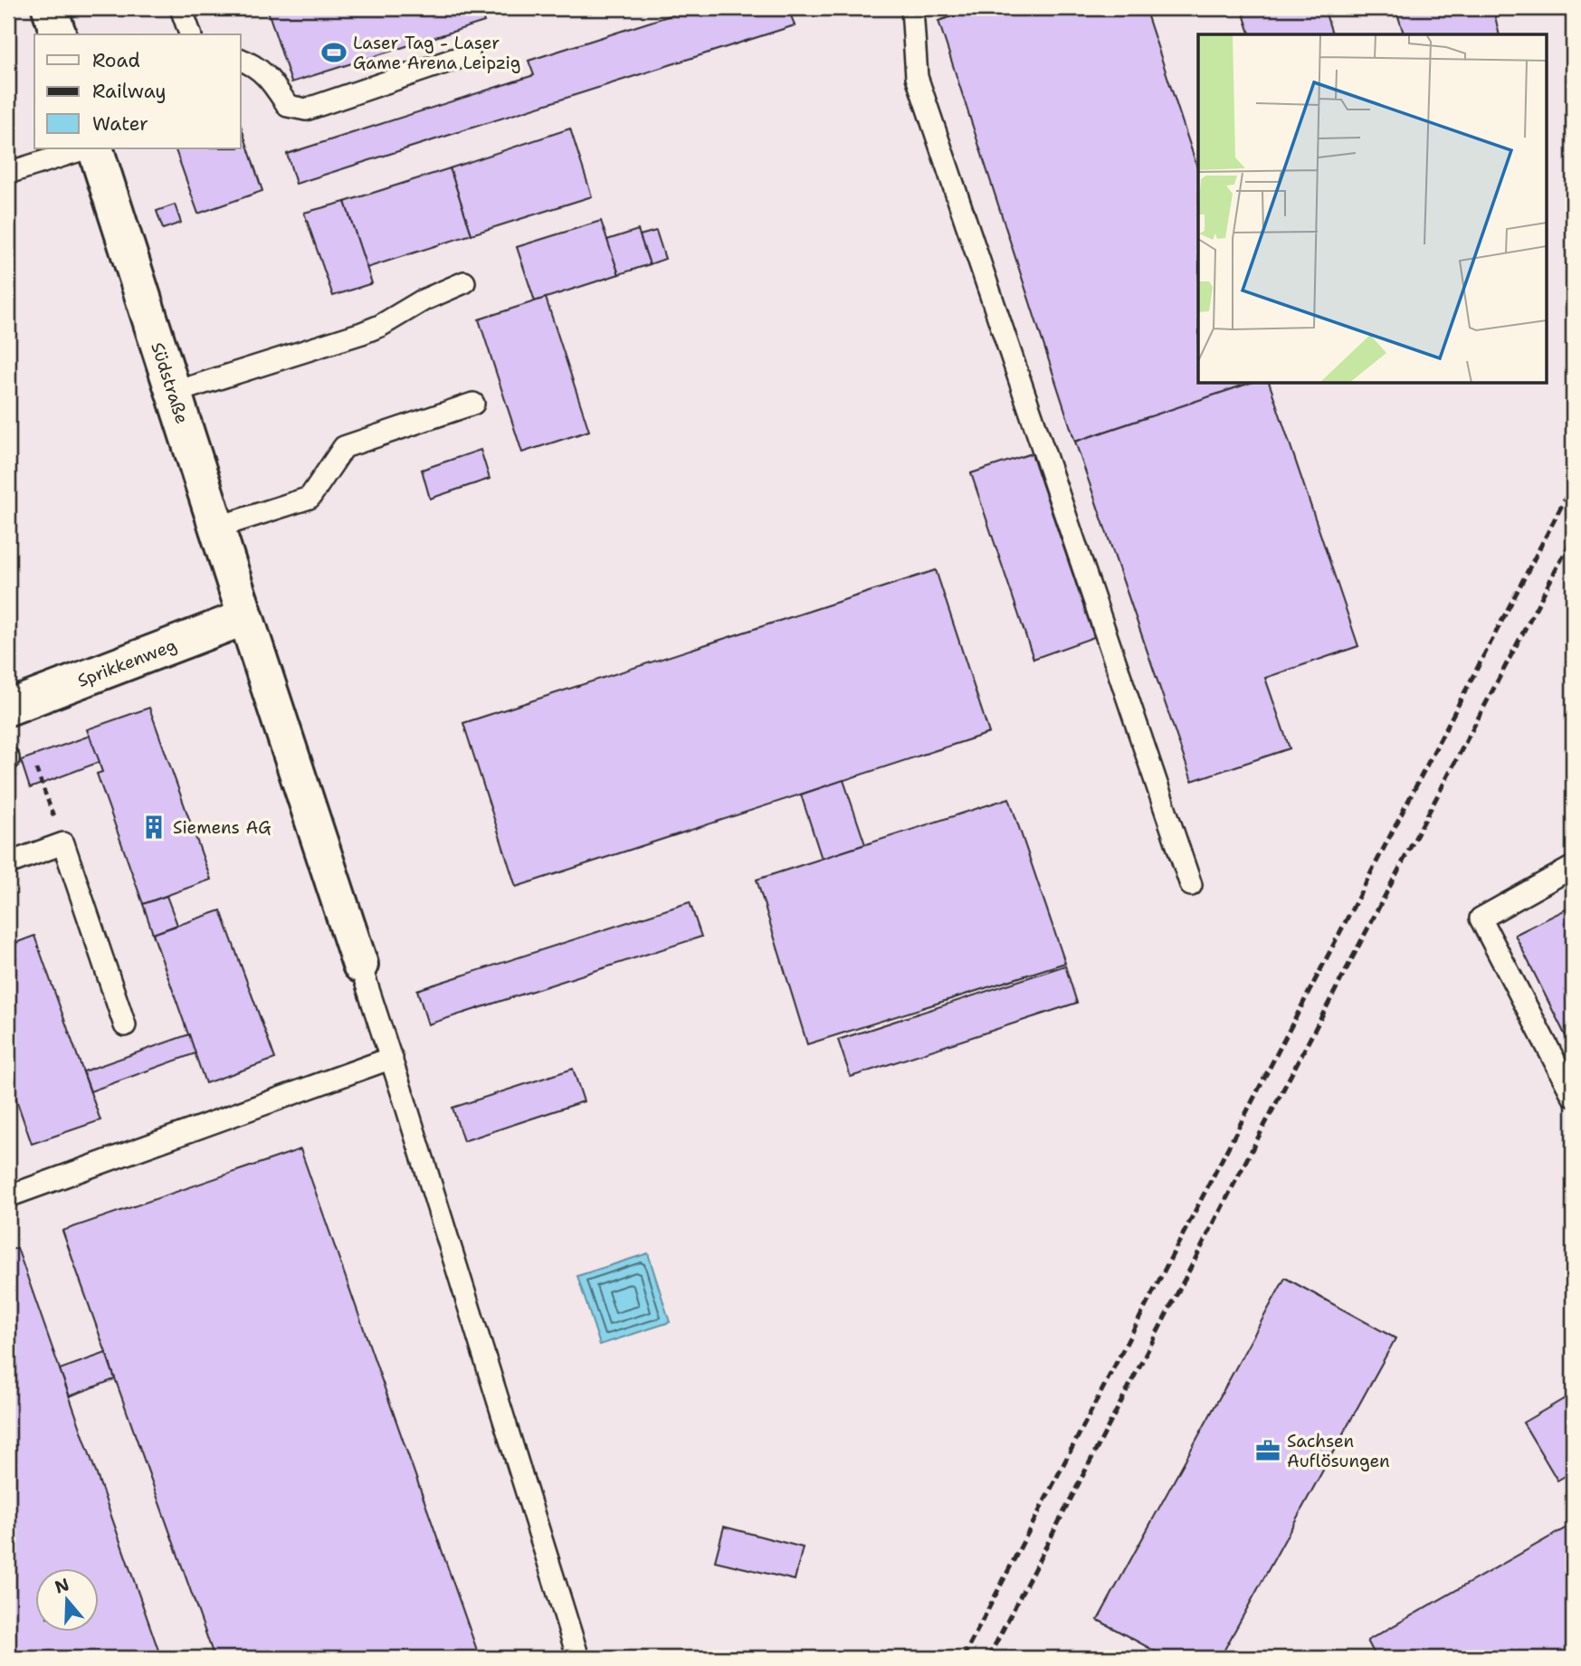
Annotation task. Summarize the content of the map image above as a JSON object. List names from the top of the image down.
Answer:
{
  "streets": {
    "street": ["Südstraße", "Sprikkenweg"]
  },
  "crossings": [
    ["Südstraße", "Sprikkenweg"]
  ],
  "places": {
    "sports": ["Laser Tag - Laser Game Arena Leipzig"],
    "building": ["Siemens AG"],
    "office": ["Sachsen Auflösungen"]
  },
  "legend": ["Road", "Railway", "Water"],
  "north": "top"
}
